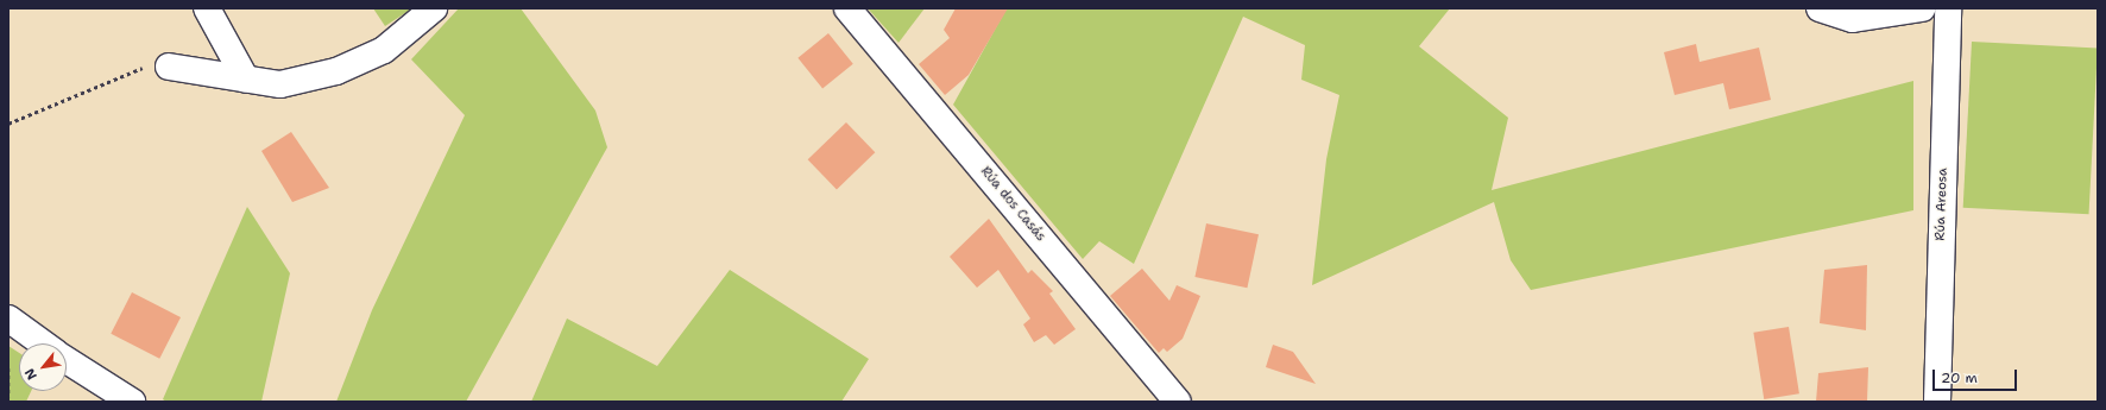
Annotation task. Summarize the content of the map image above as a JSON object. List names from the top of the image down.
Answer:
{
  "streets": {
    "street": ["Rúa dos Casás", "Rúa Areosa"]
  },
  "scale_bar": "20 m",
  "north": "bottom left"
}
